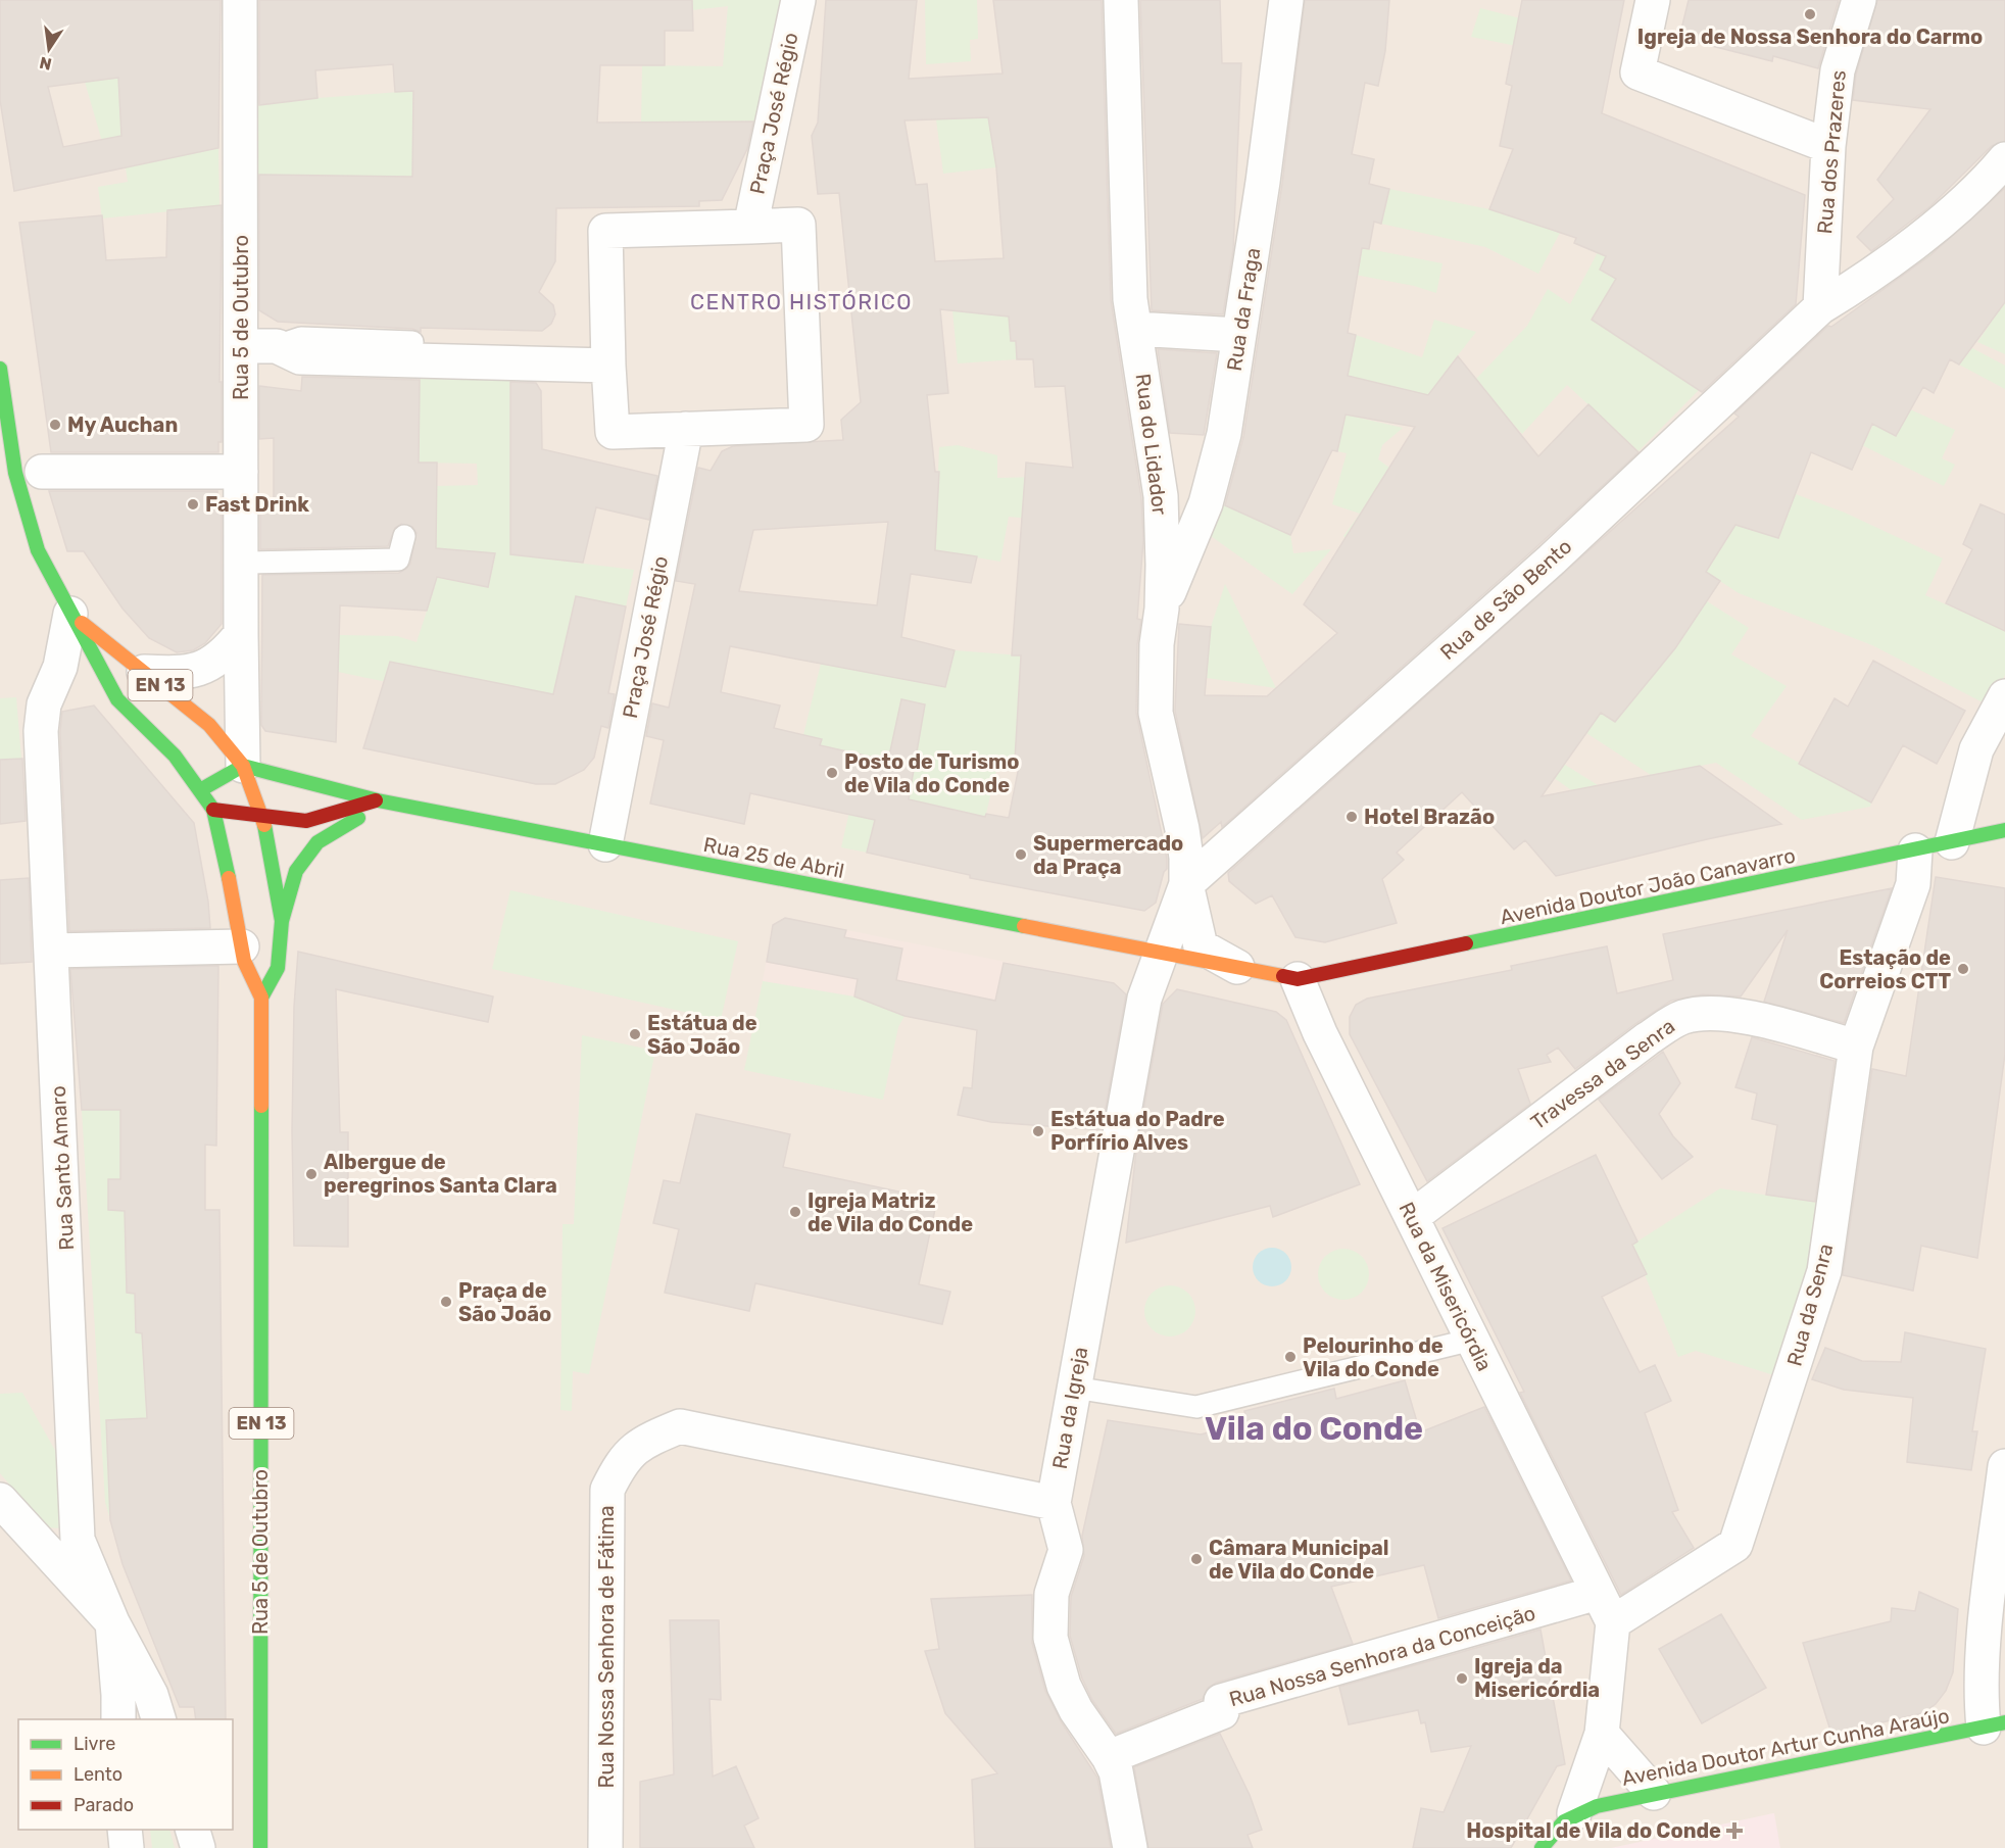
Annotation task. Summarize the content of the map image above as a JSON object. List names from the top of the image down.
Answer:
{
  "streets": {
    "street": [
      "Praça José Régio",
      "Rua dos Prazeres",
      "Rua da Fraga",
      "Rua 5 de Outubro",
      "Rua do Lidador",
      "Rua de São Bento",
      "EN 13",
      "Rua 25 de Abril",
      "Avenida Doutor João Canavarro",
      "Travessa da Senra",
      "Rua Santo Amaro",
      "Rua da Misericórdia",
      "Rua da Senra",
      "Rua da Igreja",
      "Rua Nossa Senhora de Fátima",
      "Rua Nossa Senhora da Conceição",
      "Avenida Doutor Artur Cunha Araújo"
    ]
  },
  "crossings": [
    ["Praça José Régio", "Rua 25 de Abril"],
    ["Rua dos Prazeres", "Rua de São Bento"],
    ["Rua da Fraga", "Rua do Lidador"],
    ["Rua 5 de Outubro", "EN 13"],
    ["Rua 5 de Outubro", "Rua 25 de Abril"],
    ["Rua 5 de Outubro", "Rua Santo Amaro"],
    ["Rua do Lidador", "Rua de São Bento"],
    ["Rua do Lidador", "Rua da Igreja"],
    ["Rua de São Bento", "Rua da Igreja"],
    ["EN 13", "Rua Santo Amaro"],
    ["Rua 25 de Abril", "Avenida Doutor João Canavarro"],
    ["Rua 25 de Abril", "Rua da Misericórdia"],
    ["Rua 25 de Abril", "Rua da Igreja"],
    ["Avenida Doutor João Canavarro", "Rua da Misericórdia"],
    ["Avenida Doutor João Canavarro", "Rua da Senra"],
    ["Travessa da Senra", "Rua da Misericórdia"],
    ["Travessa da Senra", "Rua da Senra"],
    ["Rua da Misericórdia", "Rua da Senra"],
    ["Rua da Misericórdia", "Rua Nossa Senhora da Conceição"],
    ["Rua da Igreja", "Rua Nossa Senhora de Fátima"],
    ["Rua da Igreja", "Rua Nossa Senhora da Conceição"]
  ],
  "districts": ["CENTRO HISTÓRICO", "Vila do Conde"],
  "places": {
    "other": [
      "Igreja de Nossa Senhora do Carmo",
      "My Auchan",
      "Fast Drink",
      "Posto de Turismo de Vila do Conde",
      "Hotel Brazão",
      "Supermercado da Praça",
      "Estação de Correios CTT",
      "Estátua de São João",
      "Estátua do Padre Porfírio Alves",
      "Albergue de peregrinos Santa Clara",
      "Igreja Matriz de Vila do Conde",
      "Praça de São João",
      "Pelourinho de Vila do Conde",
      "Câmara Municipal de Vila do Conde",
      "Igreja da Misericórdia"
    ],
    "health": ["Hospital de Vila do Conde"]
  },
  "legend": ["Livre", "Lento", "Parado"],
  "north": "bottom"
}
